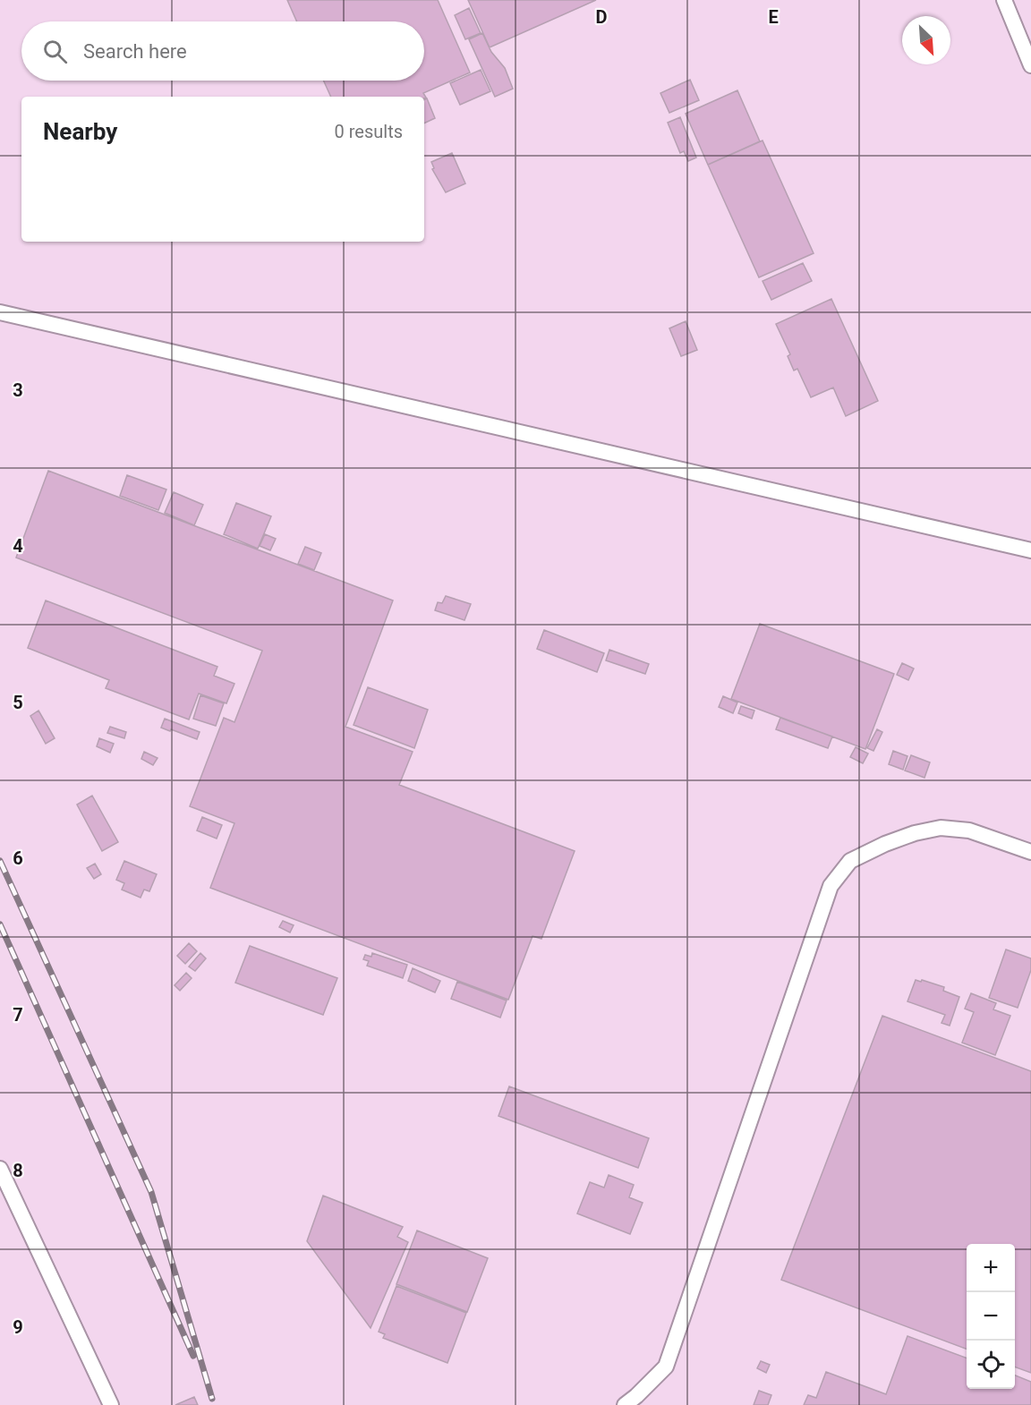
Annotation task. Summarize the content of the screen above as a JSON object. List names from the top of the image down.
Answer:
{
  "north": "bottom right",
  "page": {
    "search": "Search here",
    "heading": ["Nearby", "0 results"],
    "map_buttons": ["+", "−"]
  },
  "grid": {
    "columns": ["D", "E"],
    "rows": [
      "3",
      "4",
      "5",
      "6",
      "7",
      "8",
      "9"
    ]
  }
}
